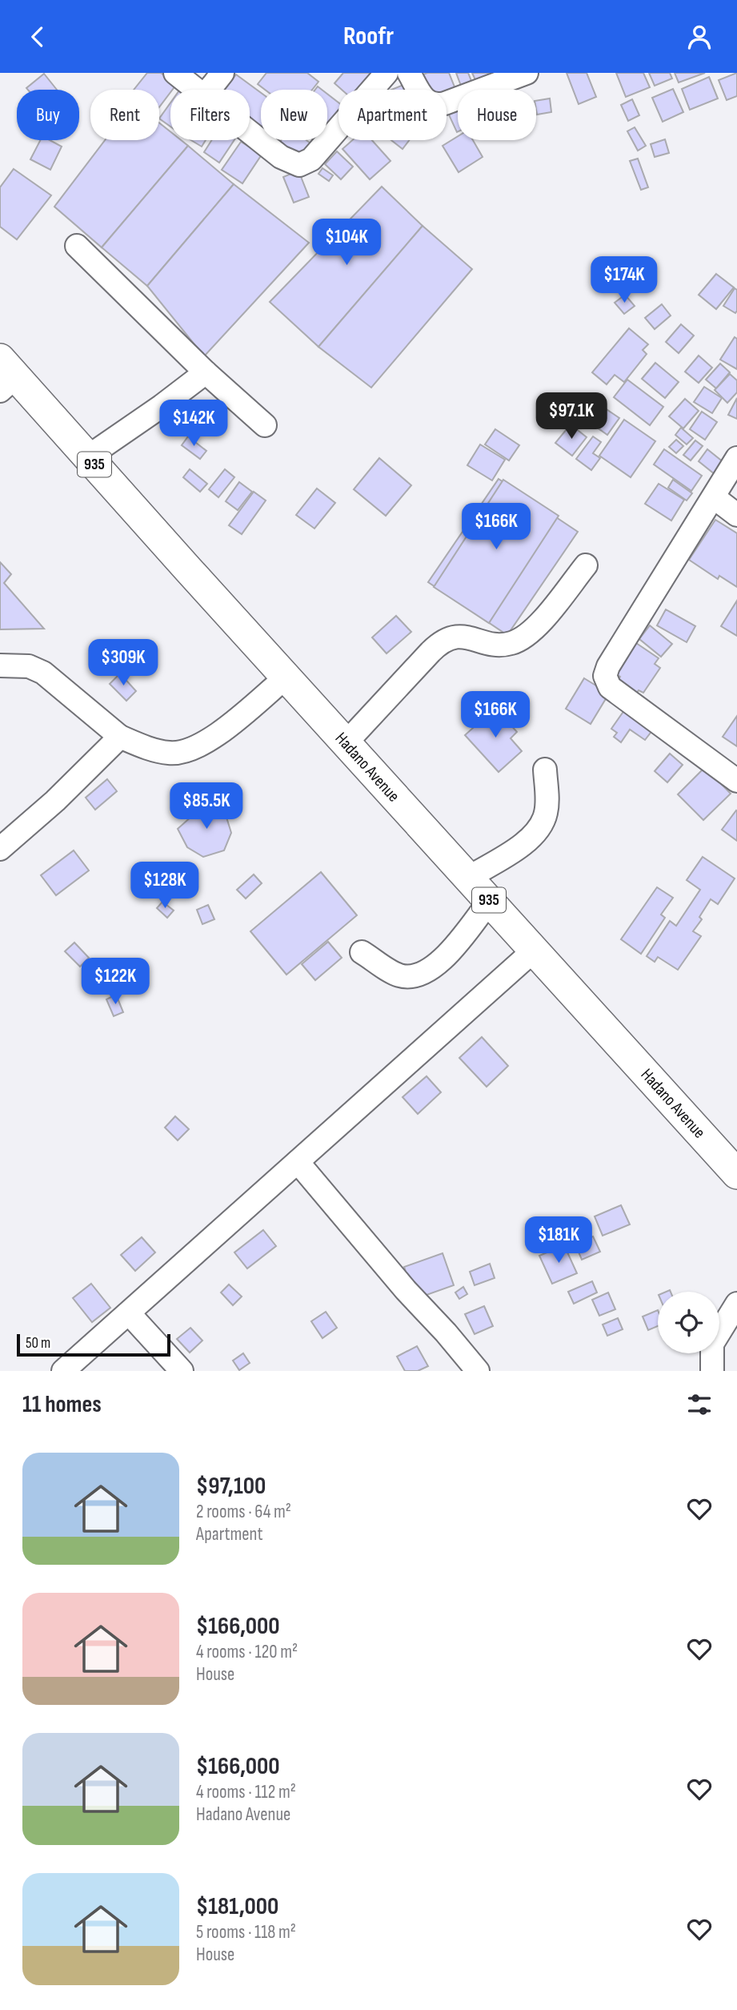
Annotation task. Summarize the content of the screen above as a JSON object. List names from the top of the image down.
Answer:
{
  "streets": {
    "main road": ["935", "Hadano Avenue"]
  },
  "scale_bar": "50 m",
  "page": {
    "header": "Roofr",
    "chip": [
      "Buy",
      "Rent",
      "Filters",
      "New",
      "Apartment",
      "House"
    ],
    "price": [
      "$104K",
      "$174K",
      "$97.1K",
      "$142K",
      "$166K",
      "$309K",
      "$166K",
      "$85.5K",
      "$128K",
      "$122K",
      "$181K"
    ],
    "scale": "50 m",
    "heading": "11 homes",
    "list": [
      {
        "name": "$97,100",
        "note": "2 rooms · 64 m² · Apartment"
      },
      {
        "name": "$166,000",
        "note": "4 rooms · 120 m² · House"
      },
      {
        "name": "$166,000",
        "note": "4 rooms · 112 m² · Hadano Avenue"
      },
      {
        "name": "$181,000",
        "note": "5 rooms · 118 m² · House"
      }
    ]
  }
}
